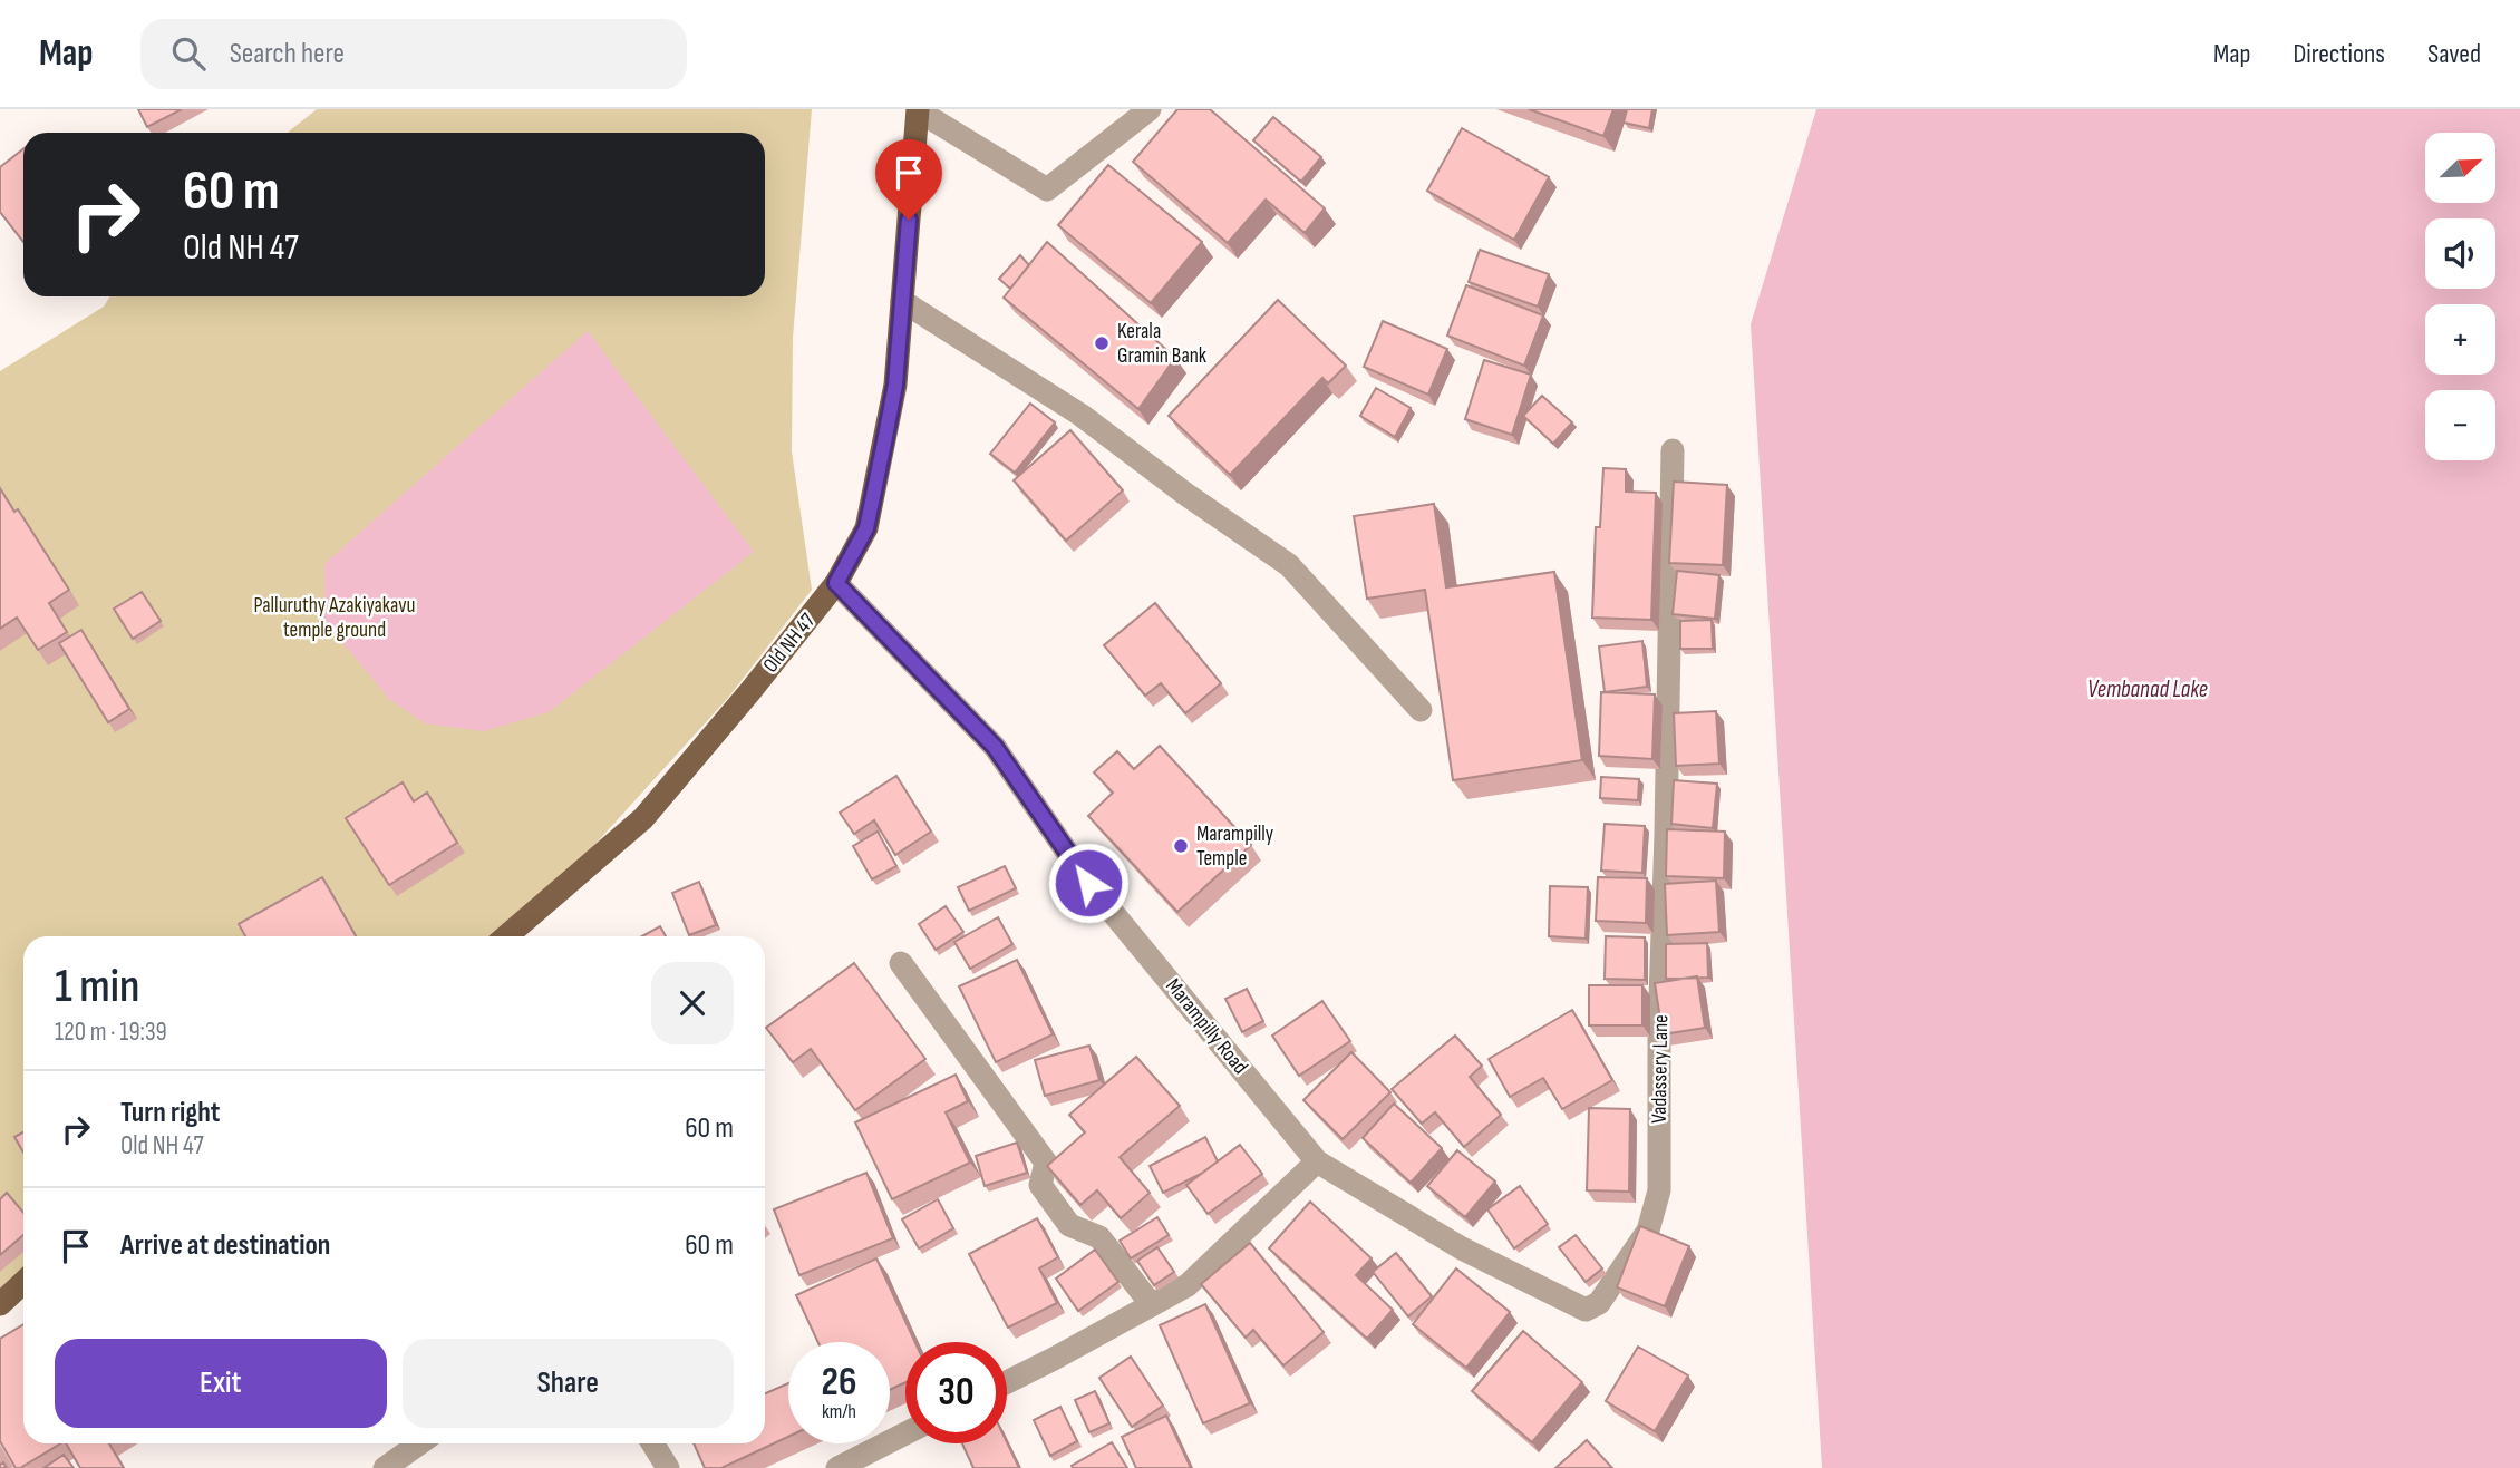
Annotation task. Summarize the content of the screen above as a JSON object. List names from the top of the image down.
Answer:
{
  "streets": {
    "main road": ["Old NH 47"],
    "street": ["Marampilly Road", "Vadassery Lane"]
  },
  "crossings": [
    ["Old NH 47", "Marampilly Road"],
    ["Marampilly Road", "Vadassery Lane"]
  ],
  "water": ["Vembanad Lake"],
  "parks": ["Palluruthy Azakiyakavu temple ground"],
  "places": ["Kerala Gramin Bank", "Marampilly Temple"],
  "north": "top right",
  "page": {
    "header": "Map",
    "search": "Search here",
    "nav": ["Map", "Directions", "Saved"],
    "map_buttons": ["+", "−"],
    "turn": ["60 m", "Old NH 47"],
    "heading": ["1 min", "120 m · 19:39"],
    "list": [
      {
        "name": "Turn right",
        "note": "Old NH 47",
        "value": "60 m"
      },
      {
        "name": "Arrive at destination",
        "value": "60 m"
      }
    ],
    "buttons": ["Exit", "Share"],
    "speed": "26 km/h",
    "limit": "30"
  }
}
